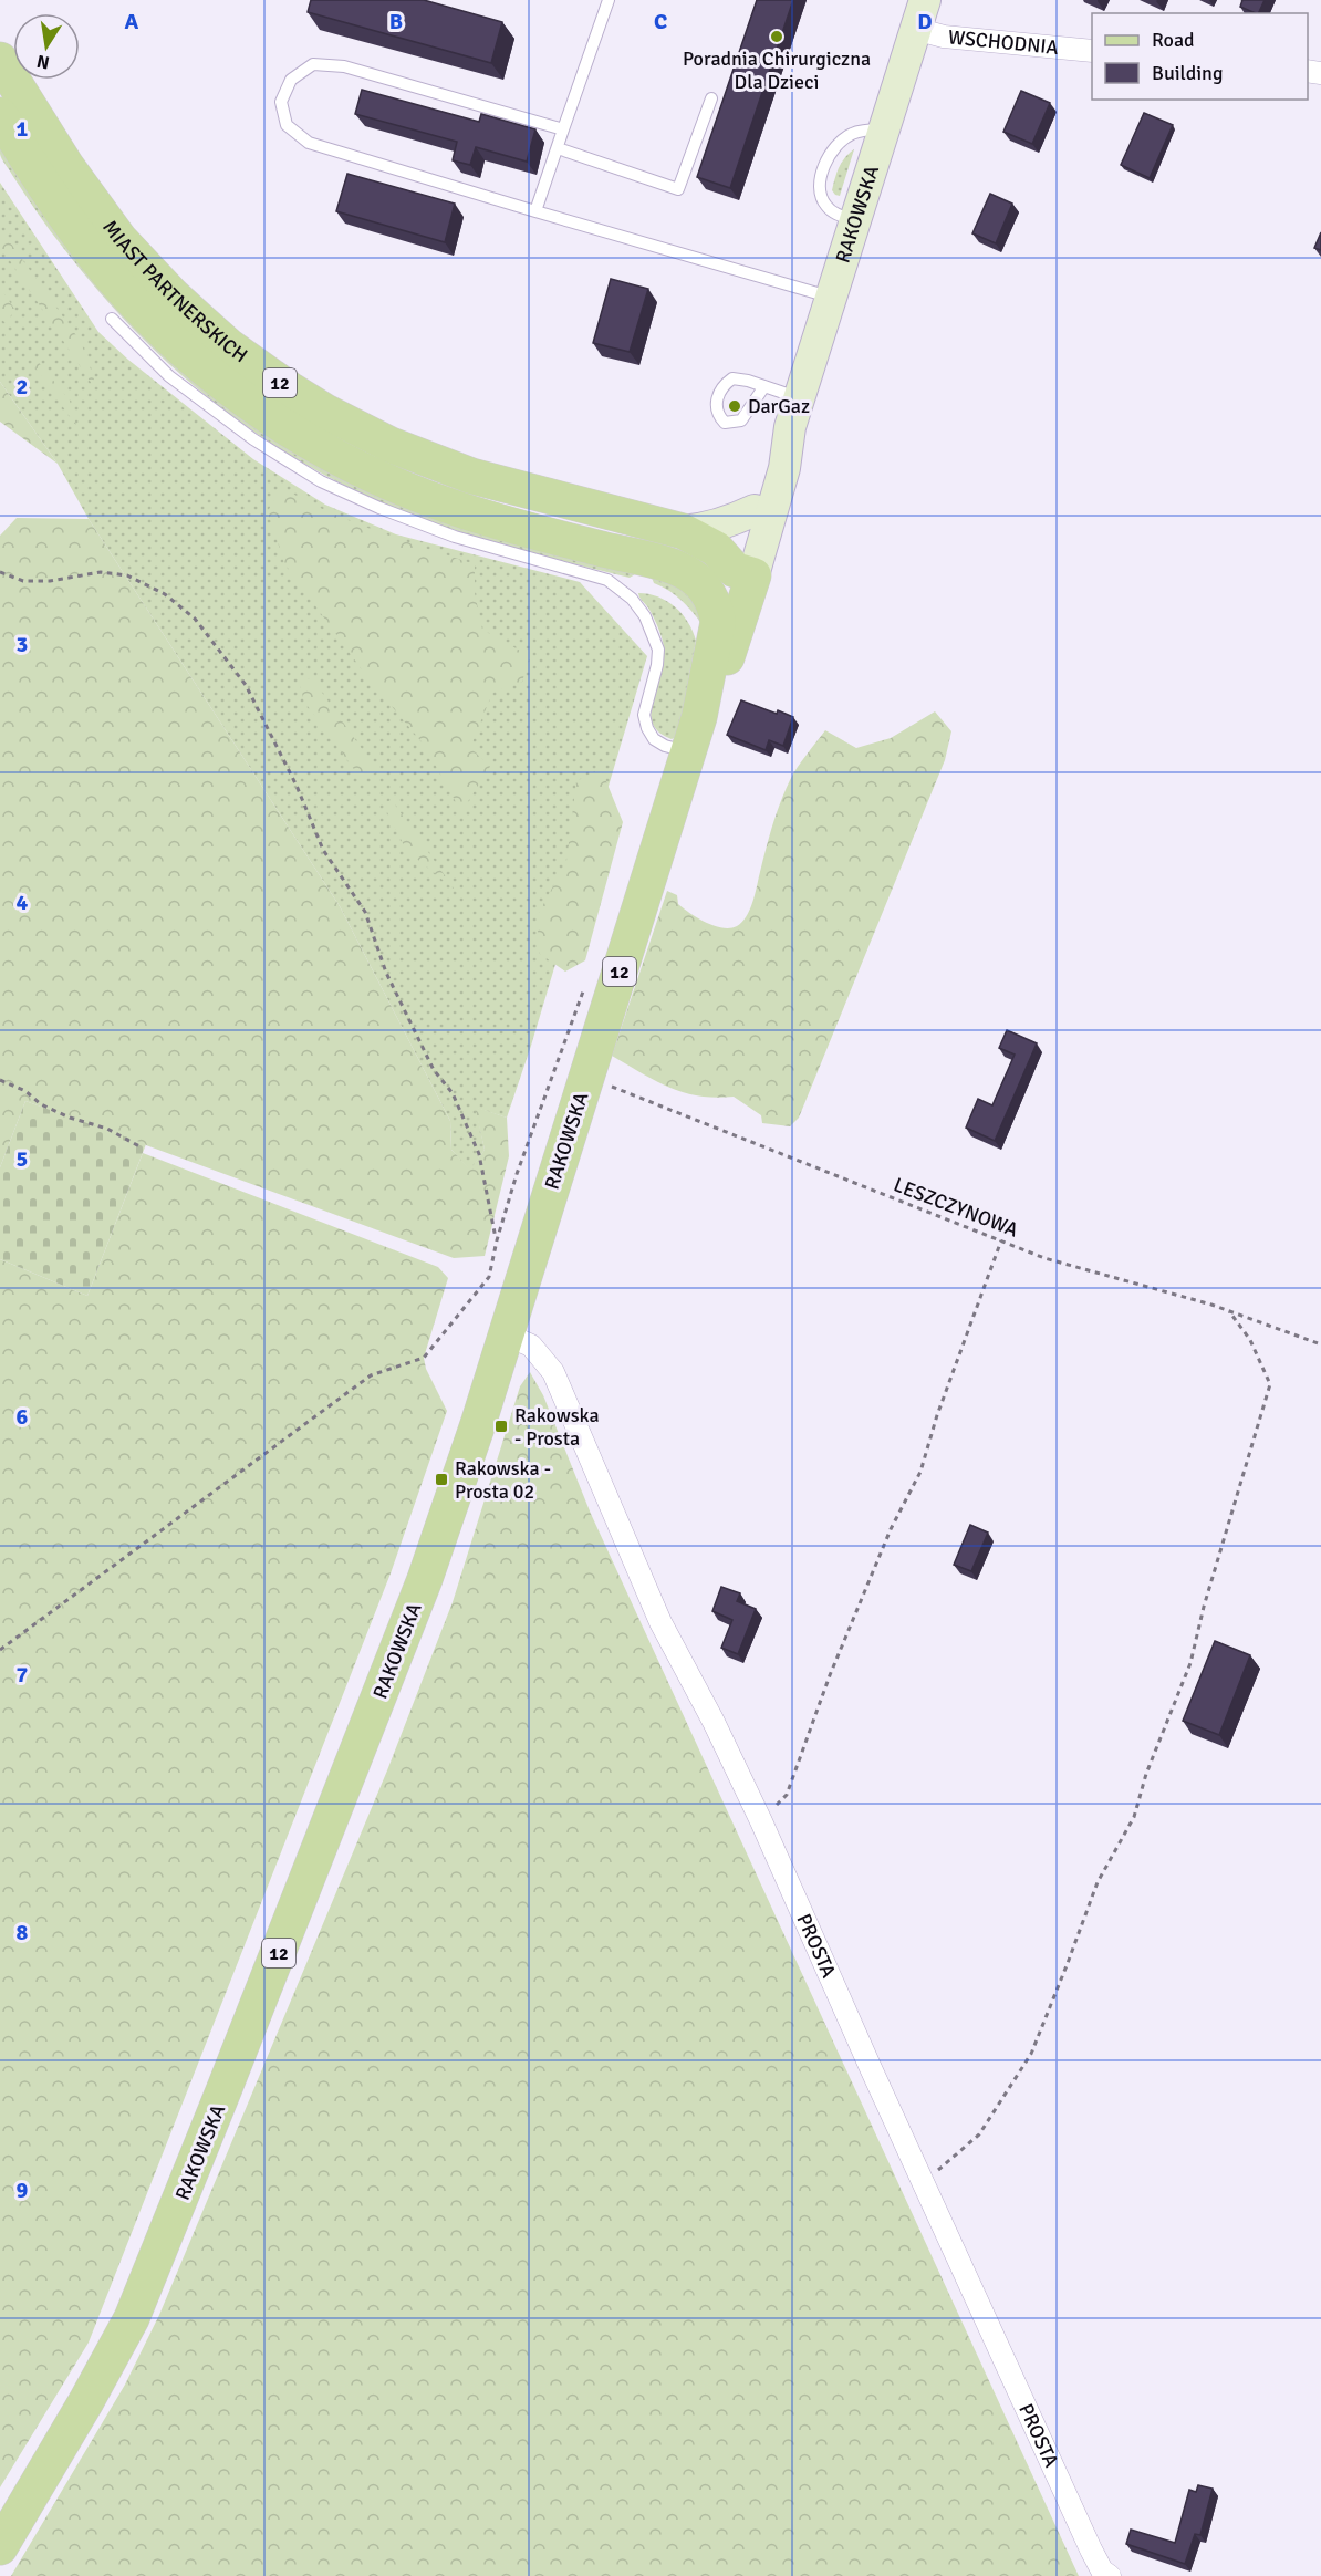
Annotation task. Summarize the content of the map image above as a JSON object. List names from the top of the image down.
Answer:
{
  "streets": {
    "main road": ["RAKOWSKA", "MIAST PARTNERSKICH", "12"],
    "street": ["WSCHODNIA", "PROSTA"],
    "path": ["LESZCZYNOWA"]
  },
  "crossings": [
    ["WSCHODNIA", "RAKOWSKA"],
    ["RAKOWSKA", "MIAST PARTNERSKICH"],
    ["RAKOWSKA", "LESZCZYNOWA"],
    ["RAKOWSKA", "PROSTA"]
  ],
  "places": {
    "other": ["Poradnia Chirurgiczna Dla Dzieci", "DarGaz"],
    "transit": ["Rakowska - Prosta", "Rakowska - Prosta 02"]
  },
  "legend": ["Road", "Building"],
  "north": "bottom",
  "grid": {
    "columns": [
      "A",
      "B",
      "C",
      "D"
    ],
    "rows": [
      "1",
      "2",
      "3",
      "4",
      "5",
      "6",
      "7",
      "8",
      "9"
    ]
  }
}
